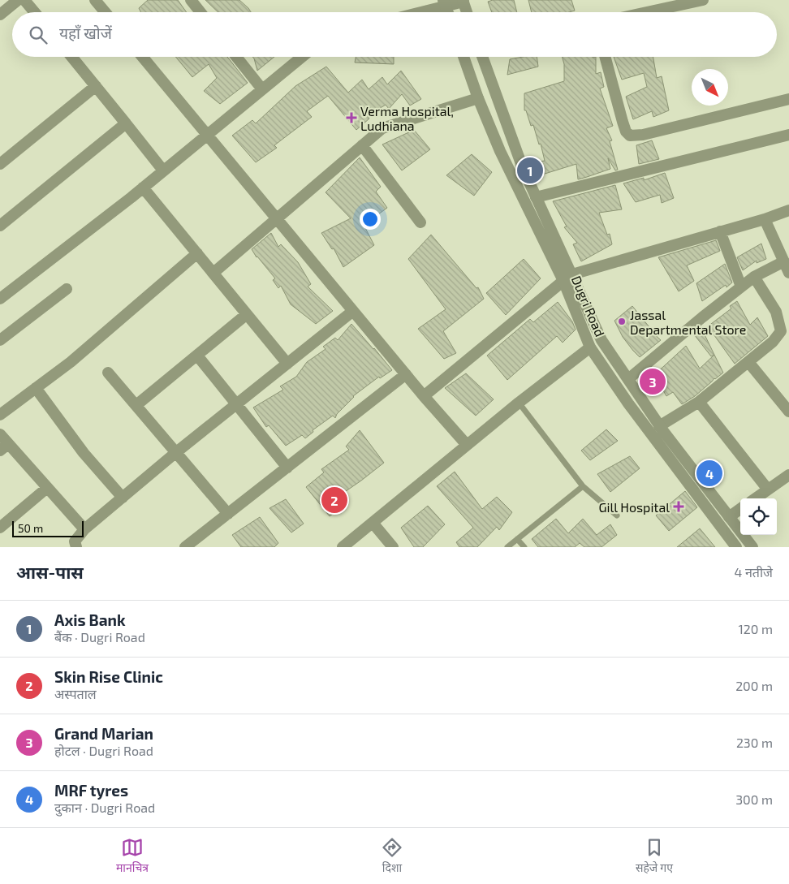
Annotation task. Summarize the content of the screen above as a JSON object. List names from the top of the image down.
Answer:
{
  "streets": {
    "street": ["Dugri Road"]
  },
  "places": {
    "health": ["Verma Hospital, Ludhiana", "Gill Hospital"],
    "other": ["Jassal Departmental Store"]
  },
  "scale_bar": "50 m",
  "north": "bottom right",
  "page": {
    "search": "यहाँ खोजें",
    "pins": [
      "1",
      "3",
      "4",
      "2"
    ],
    "scale": "50 m",
    "heading": ["आस-पास", "4 नतीजे"],
    "list": [
      {
        "mark": "1",
        "name": "Axis Bank",
        "note": "बैंक · Dugri Road",
        "value": "120 m"
      },
      {
        "mark": "2",
        "name": "Skin Rise Clinic",
        "note": "अस्पताल",
        "value": "200 m"
      },
      {
        "mark": "3",
        "name": "Grand Marian",
        "note": "होटल · Dugri Road",
        "value": "230 m"
      },
      {
        "mark": "4",
        "name": "MRF tyres",
        "note": "दुकान · Dugri Road",
        "value": "300 m"
      }
    ],
    "nav": ["मानचित्र", "दिशा", "सहेजे गए"]
  }
}
